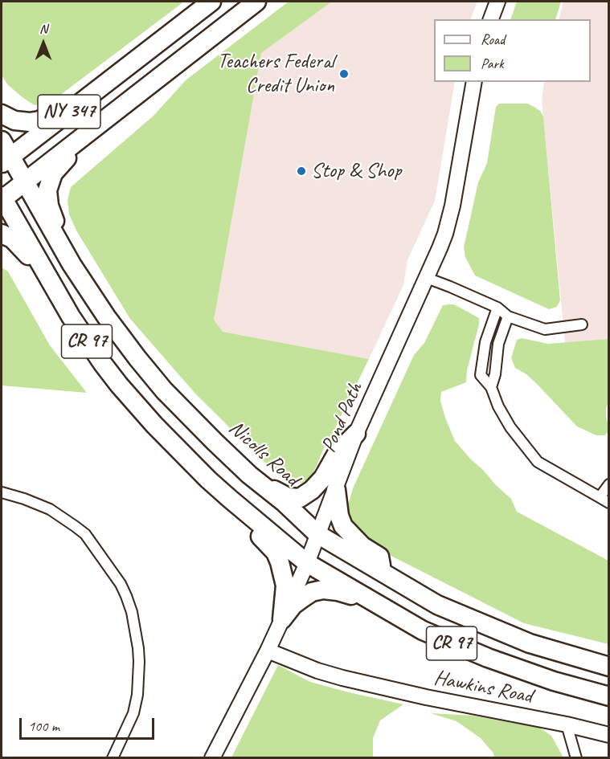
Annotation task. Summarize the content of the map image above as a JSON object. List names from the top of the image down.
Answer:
{
  "streets": {
    "highway": ["NY 347", "CR 97", "Nicolls Road"],
    "street": ["Pond Path", "Hawkins Road"]
  },
  "crossings": [
    ["NY 347", "CR 97"],
    ["NY 347", "Nicolls Road"],
    ["CR 97", "Pond Path"],
    ["Pond Path", "Nicolls Road"],
    ["Pond Path", "Hawkins Road"]
  ],
  "places": ["Teachers Federal Credit Union", "Stop & Shop"],
  "legend": ["Road", "Park"],
  "scale_bar": "100 m",
  "north": "top"
}
